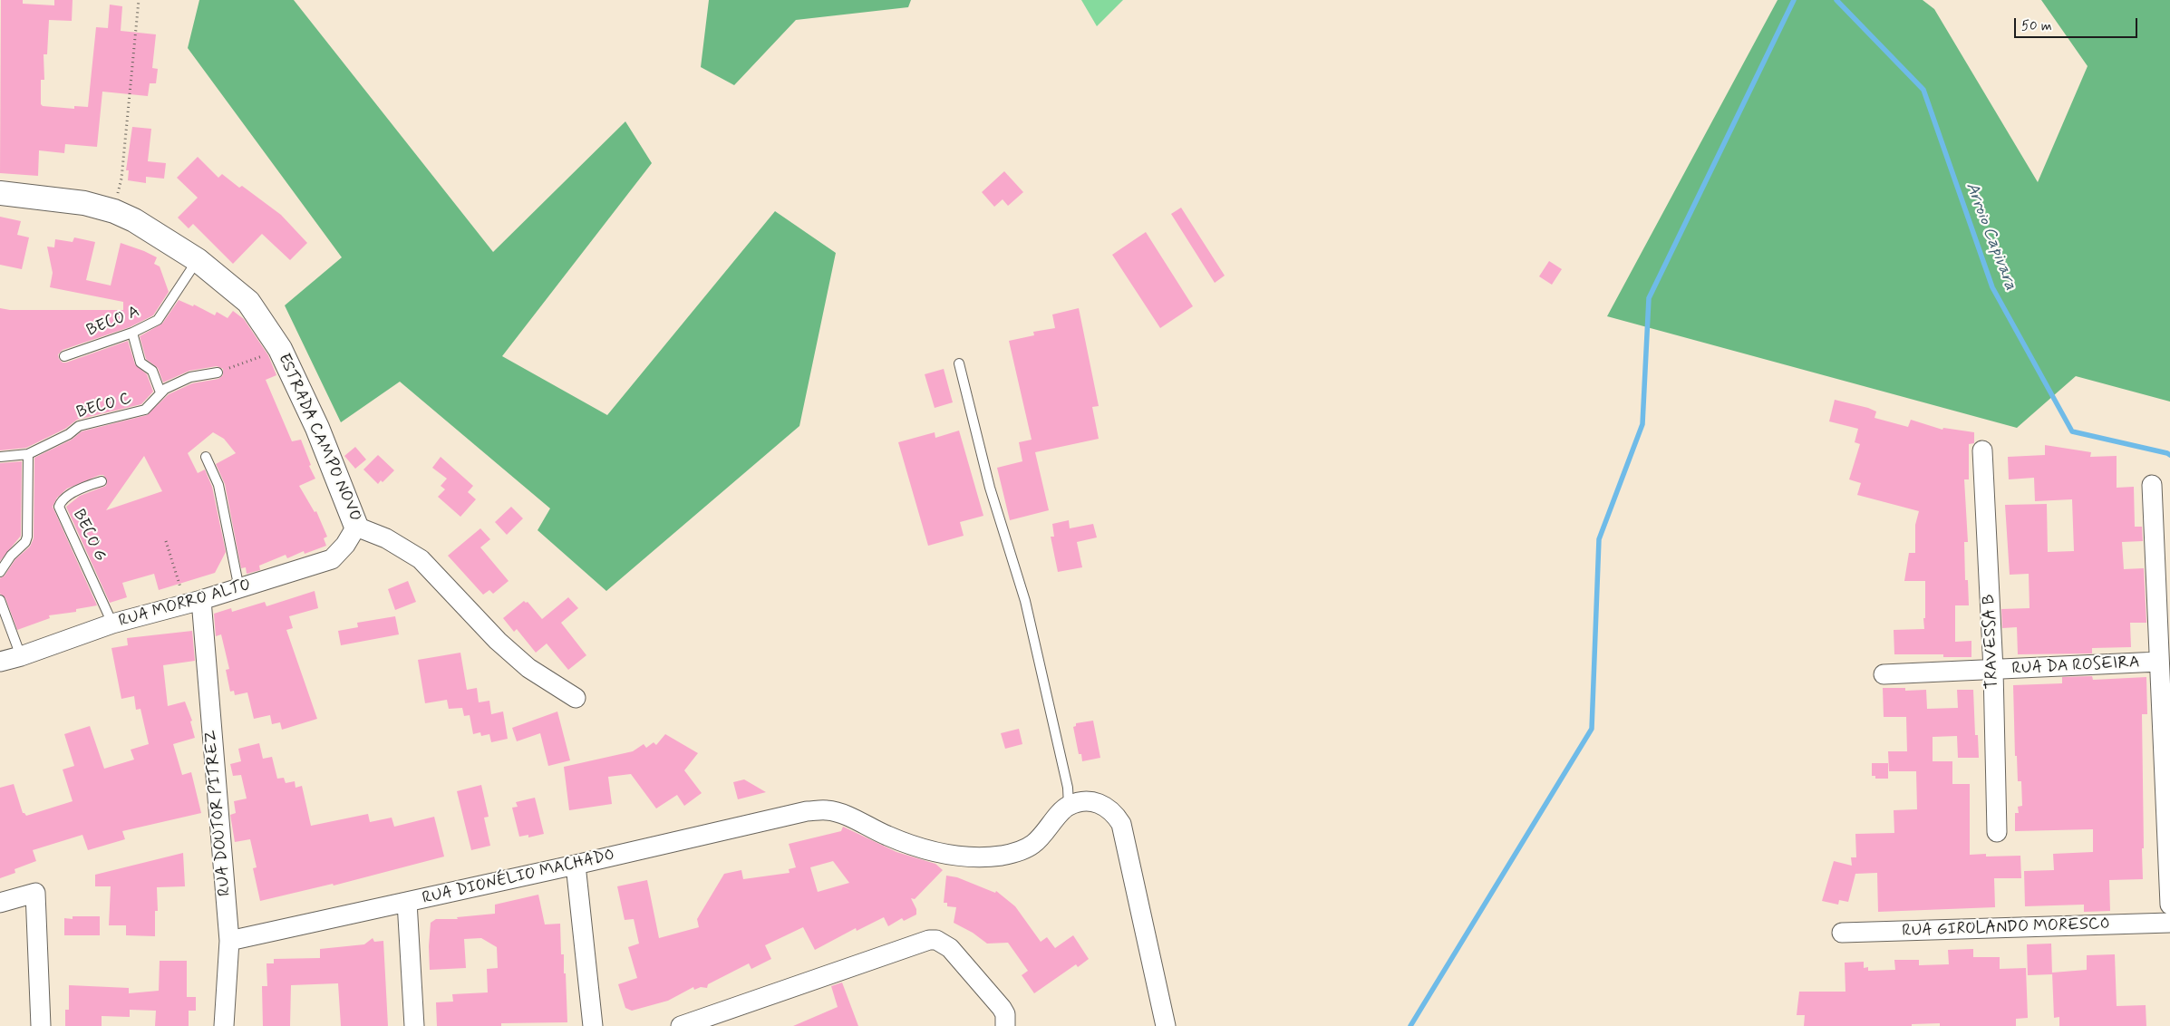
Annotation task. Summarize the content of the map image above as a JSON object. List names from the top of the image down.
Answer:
{
  "streets": {
    "street": [
      "ESTRADA CAMPO NOVO",
      "RUA MORRO ALTO",
      "TRAVESSA B",
      "RUA DA ROSEIRA",
      "RUA DOUTOR PITREZ",
      "RUA DIONÉLIO MACHADO",
      "RUA GIROLANDO MORESCO"
    ],
    "lane": ["BECO A", "BECO C", "BECO G"]
  },
  "crossings": [
    ["BECO A", "ESTRADA CAMPO NOVO"],
    ["ESTRADA CAMPO NOVO", "RUA MORRO ALTO"],
    ["BECO G", "RUA MORRO ALTO"],
    ["RUA MORRO ALTO", "RUA DOUTOR PITREZ"],
    ["TRAVESSA B", "RUA DA ROSEIRA"],
    ["RUA DOUTOR PITREZ", "RUA DIONÉLIO MACHADO"]
  ],
  "water": ["Arroio Capivara"],
  "scale_bar": "50 m"
}
